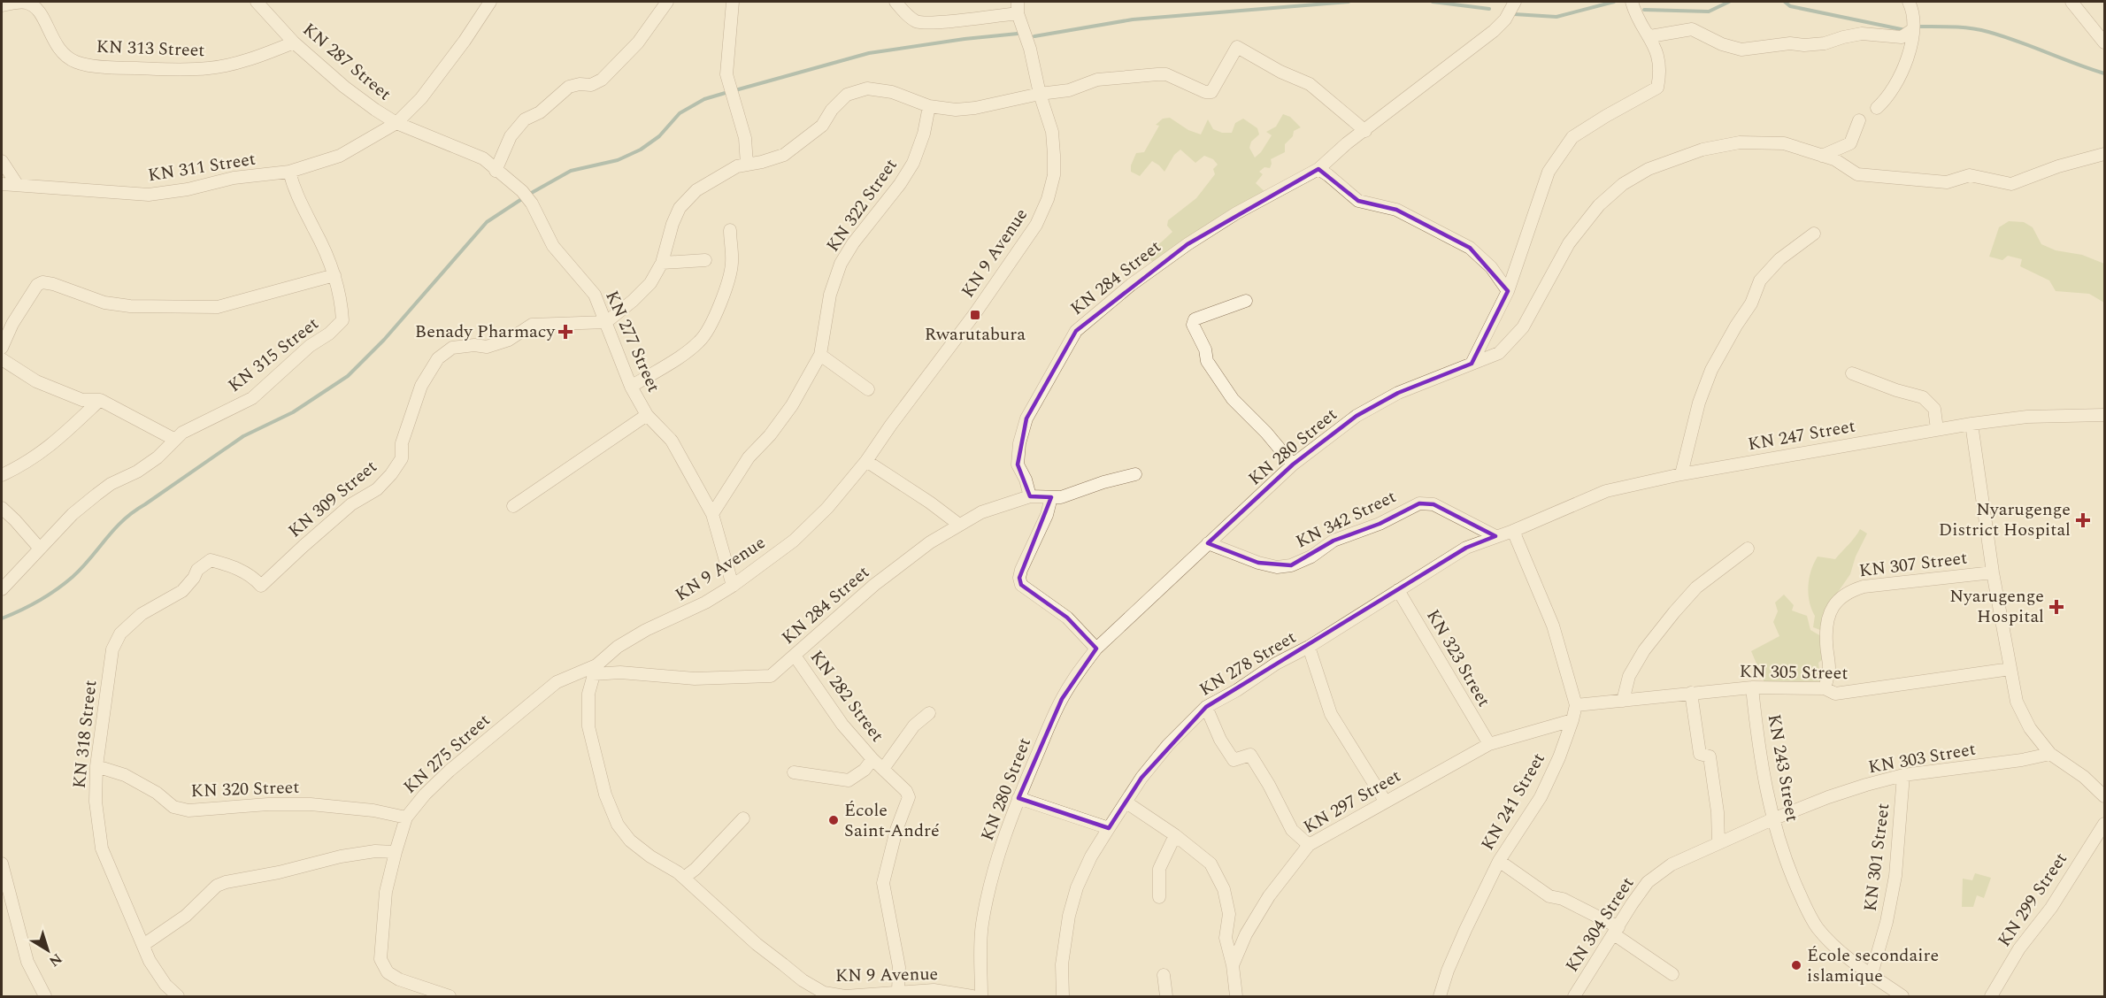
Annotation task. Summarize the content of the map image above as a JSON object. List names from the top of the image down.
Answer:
{
  "streets": {
    "street": [
      "KN 313 Street",
      "KN 287 Street",
      "KN 311 Street",
      "KN 322 Street",
      "KN 9 Avenue",
      "KN 284 Street",
      "KN 277 Street",
      "KN 315 Street",
      "KN 247 Street",
      "KN 280 Street",
      "KN 309 Street",
      "KN 342 Street",
      "KN 307 Street",
      "KN 323 Street",
      "KN 278 Street",
      "KN 305 Street",
      "KN 282 Street",
      "KN 318 Street",
      "KN 275 Street",
      "KN 303 Street",
      "KN 243 Street",
      "KN 320 Street",
      "KN 297 Street",
      "KN 241 Street",
      "KN 301 Street",
      "KN 299 Street",
      "KN 304 Street"
    ]
  },
  "crossings": [
    ["KN 313 Street", "KN 287 Street"],
    ["KN 287 Street", "KN 311 Street"],
    ["KN 287 Street", "KN 277 Street"],
    ["KN 311 Street", "KN 277 Street"],
    ["KN 311 Street", "KN 315 Street"],
    ["KN 322 Street", "KN 277 Street"],
    ["KN 9 Avenue", "KN 284 Street"],
    ["KN 9 Avenue", "KN 277 Street"],
    ["KN 9 Avenue", "KN 282 Street"],
    ["KN 9 Avenue", "KN 275 Street"],
    ["KN 284 Street", "KN 282 Street"],
    ["KN 284 Street", "KN 275 Street"],
    ["KN 277 Street", "KN 309 Street"],
    ["KN 247 Street", "KN 278 Street"],
    ["KN 247 Street", "KN 241 Street"],
    ["KN 280 Street", "KN 342 Street"],
    ["KN 309 Street", "KN 318 Street"],
    ["KN 342 Street", "KN 278 Street"],
    ["KN 307 Street", "KN 305 Street"],
    ["KN 323 Street", "KN 278 Street"],
    ["KN 323 Street", "KN 297 Street"],
    ["KN 278 Street", "KN 241 Street"],
    ["KN 305 Street", "KN 243 Street"],
    ["KN 305 Street", "KN 241 Street"],
    ["KN 318 Street", "KN 320 Street"],
    ["KN 275 Street", "KN 320 Street"],
    ["KN 303 Street", "KN 243 Street"],
    ["KN 303 Street", "KN 301 Street"],
    ["KN 303 Street", "KN 304 Street"],
    ["KN 243 Street", "KN 301 Street"],
    ["KN 243 Street", "KN 304 Street"],
    ["KN 297 Street", "KN 241 Street"]
  ],
  "places": {
    "transit": ["Rwarutabura"],
    "health": ["Benady Pharmacy", "Nyarugenge District Hospital", "Nyarugenge Hospital"],
    "other": ["École Saint-André", "École secondaire islamique"]
  },
  "north": "bottom right"
}
